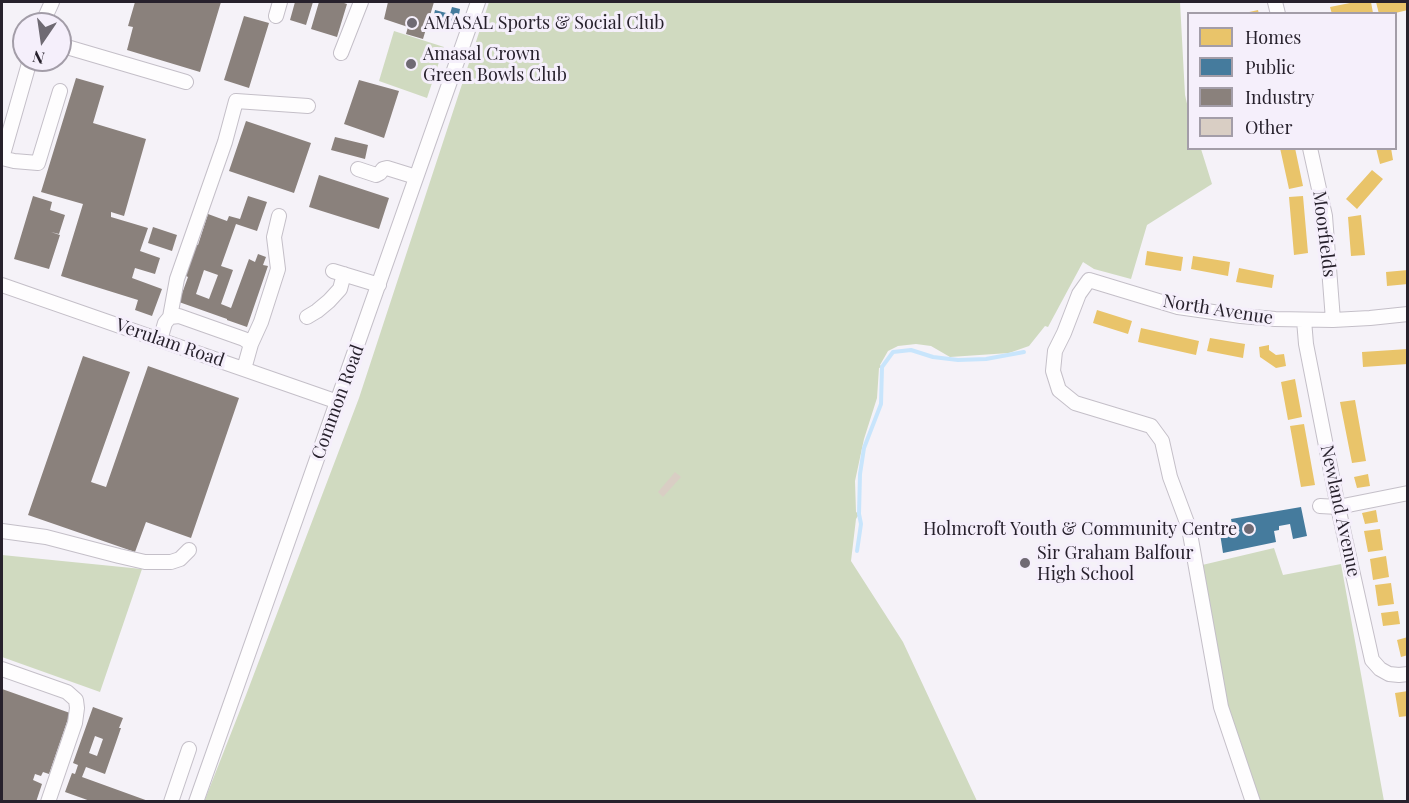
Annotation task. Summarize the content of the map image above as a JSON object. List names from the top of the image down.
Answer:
{
  "streets": {
    "street": [
      "Moorfields",
      "North Avenue",
      "Verulam Road",
      "Common Road",
      "Newland Avenue"
    ]
  },
  "crossings": [
    ["Moorfields", "North Avenue"],
    ["North Avenue", "Newland Avenue"],
    ["Verulam Road", "Common Road"]
  ],
  "places": [
    "AMASAL Sports & Social Club",
    "Amasal Crown Green Bowls Club",
    "Holmcroft Youth & Community Centre",
    "Sir Graham Balfour High School"
  ],
  "legend": [
    "Homes",
    "Public",
    "Industry",
    "Other"
  ],
  "north": "bottom"
}
